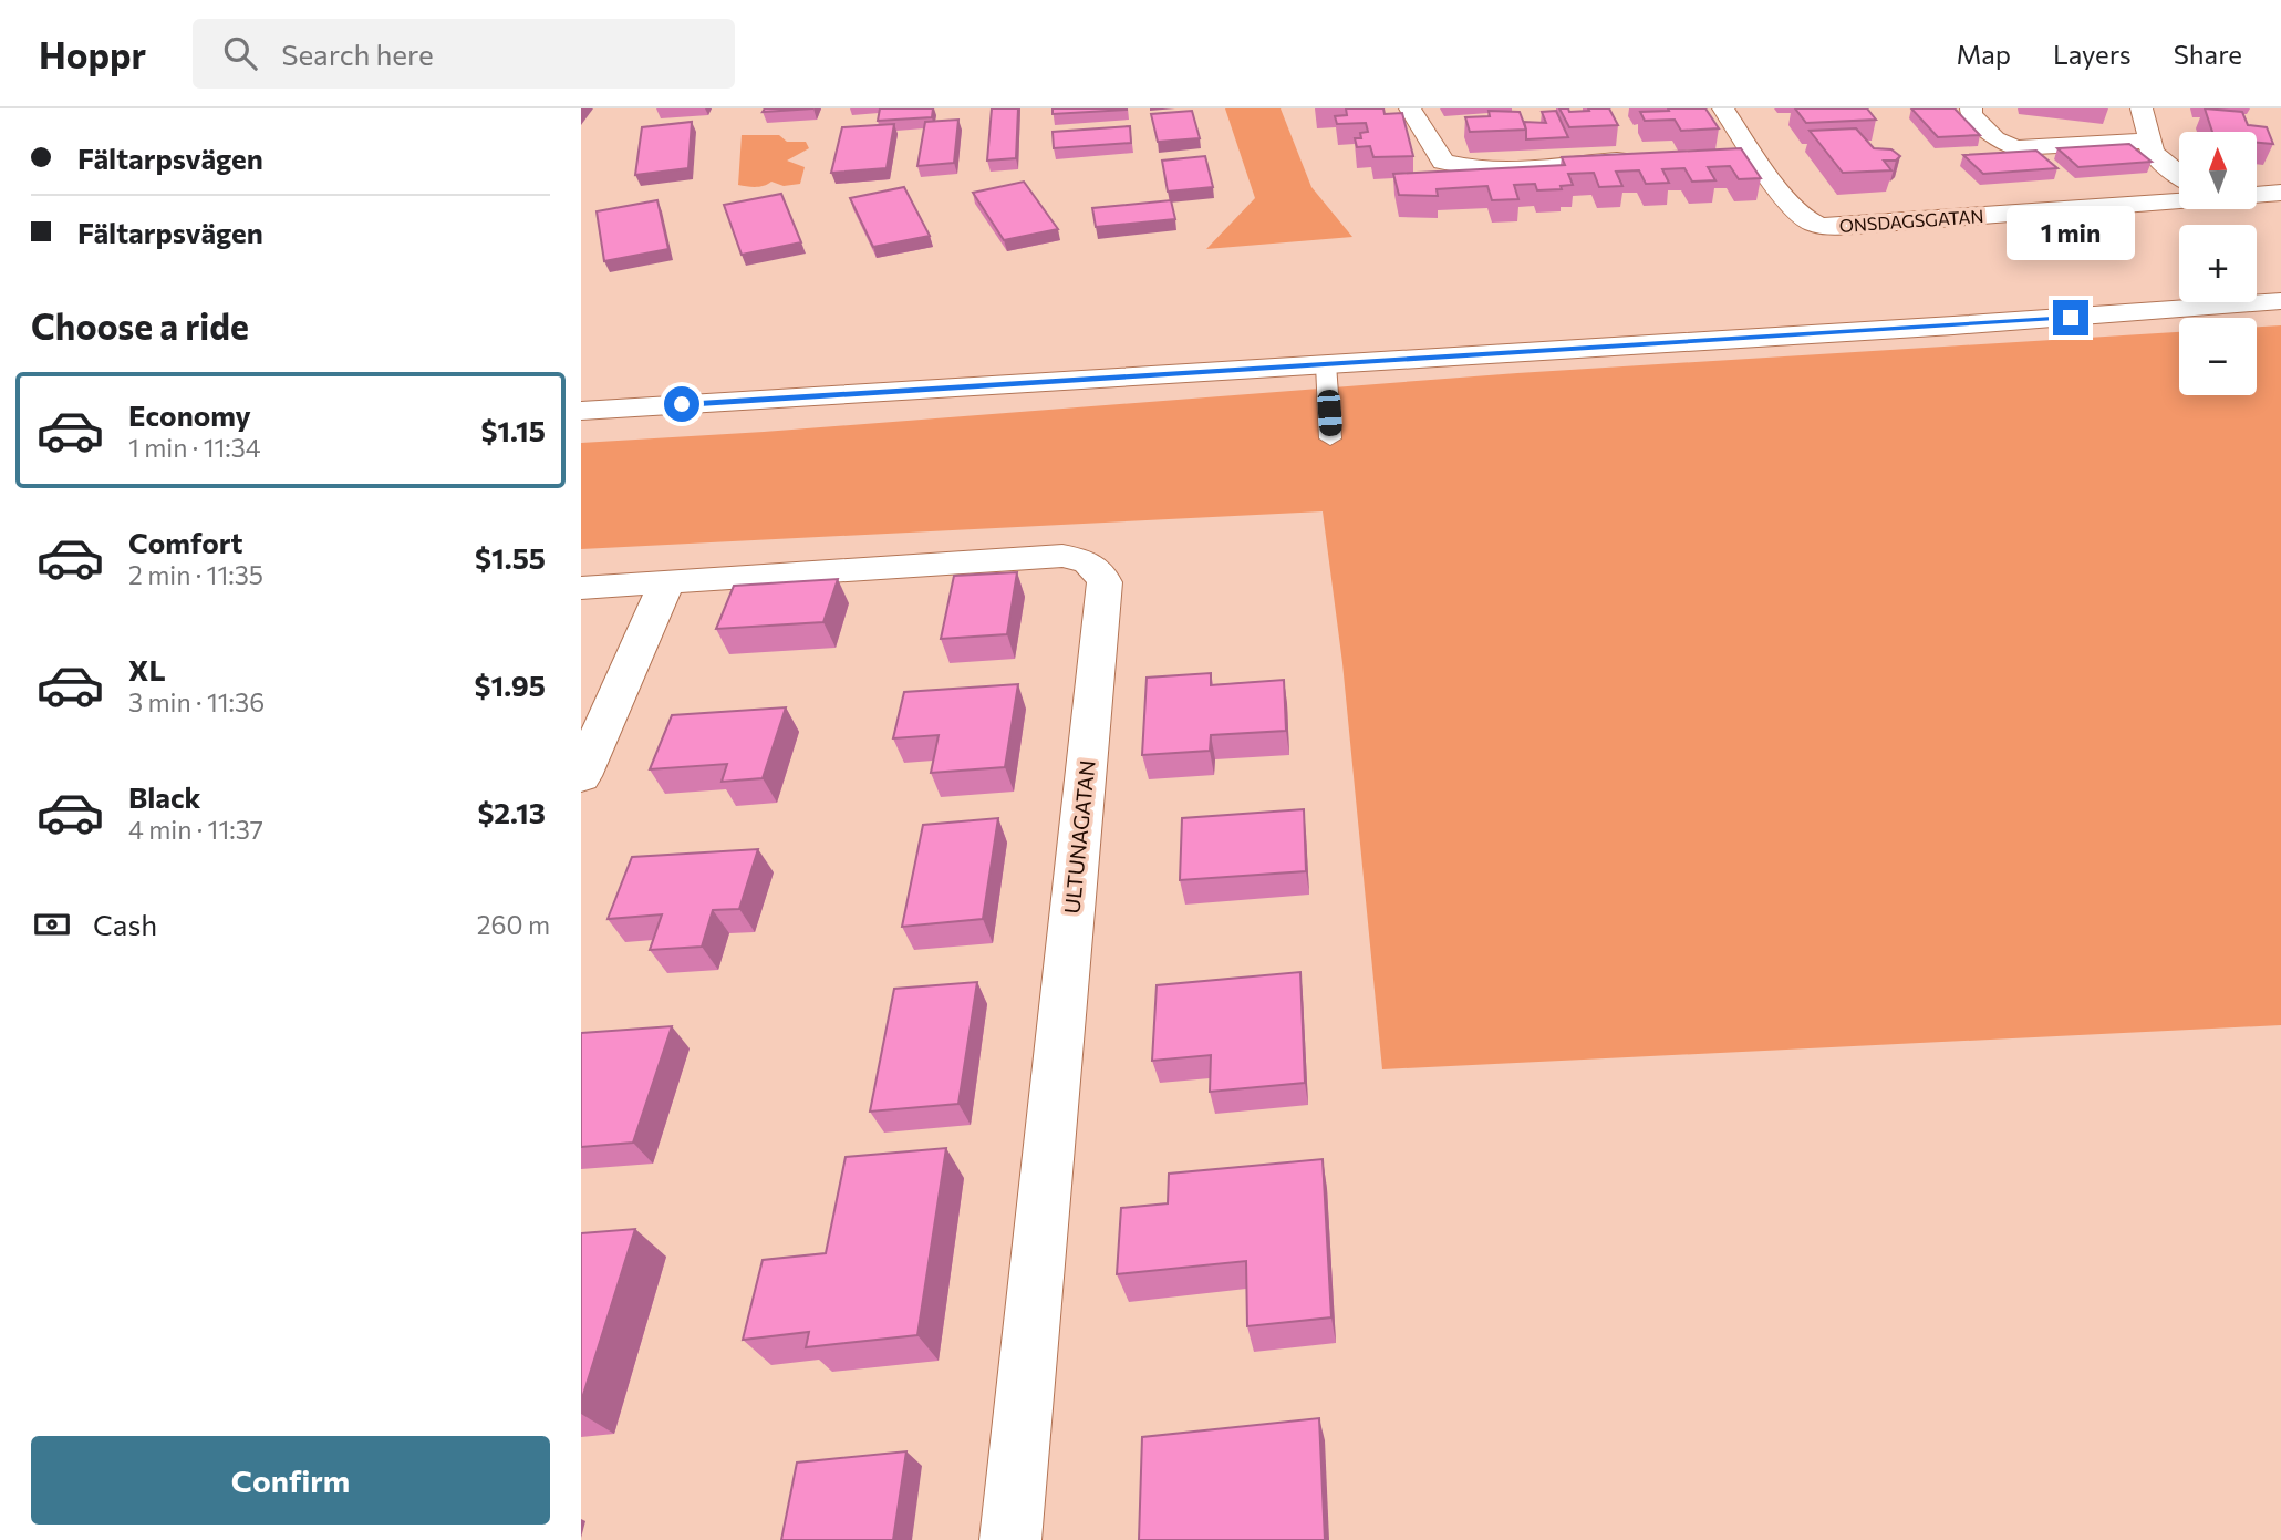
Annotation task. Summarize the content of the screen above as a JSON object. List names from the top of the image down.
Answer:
{
  "streets": {
    "street": ["ONSDAGSGATAN", "ULTUNAGATAN"]
  },
  "north": "top",
  "page": {
    "header": "Hoppr",
    "search": "Search here",
    "nav": ["Map", "Layers", "Share"],
    "banner": ["Fältarpsvägen", "Fältarpsvägen"],
    "map_buttons": ["+", "−"],
    "bubble": "1 min",
    "heading": "Choose a ride",
    "list": [
      {
        "name": "Economy",
        "note": "1 min · 11:34",
        "value": "$1.15"
      },
      {
        "name": "Comfort",
        "note": "2 min · 11:35",
        "value": "$1.55"
      },
      {
        "name": "XL",
        "note": "3 min · 11:36",
        "value": "$1.95"
      },
      {
        "name": "Black",
        "note": "4 min · 11:37",
        "value": "$2.13"
      }
    ],
    "pay": ["Cash", "260 m"],
    "buttons": "Confirm"
  }
}
